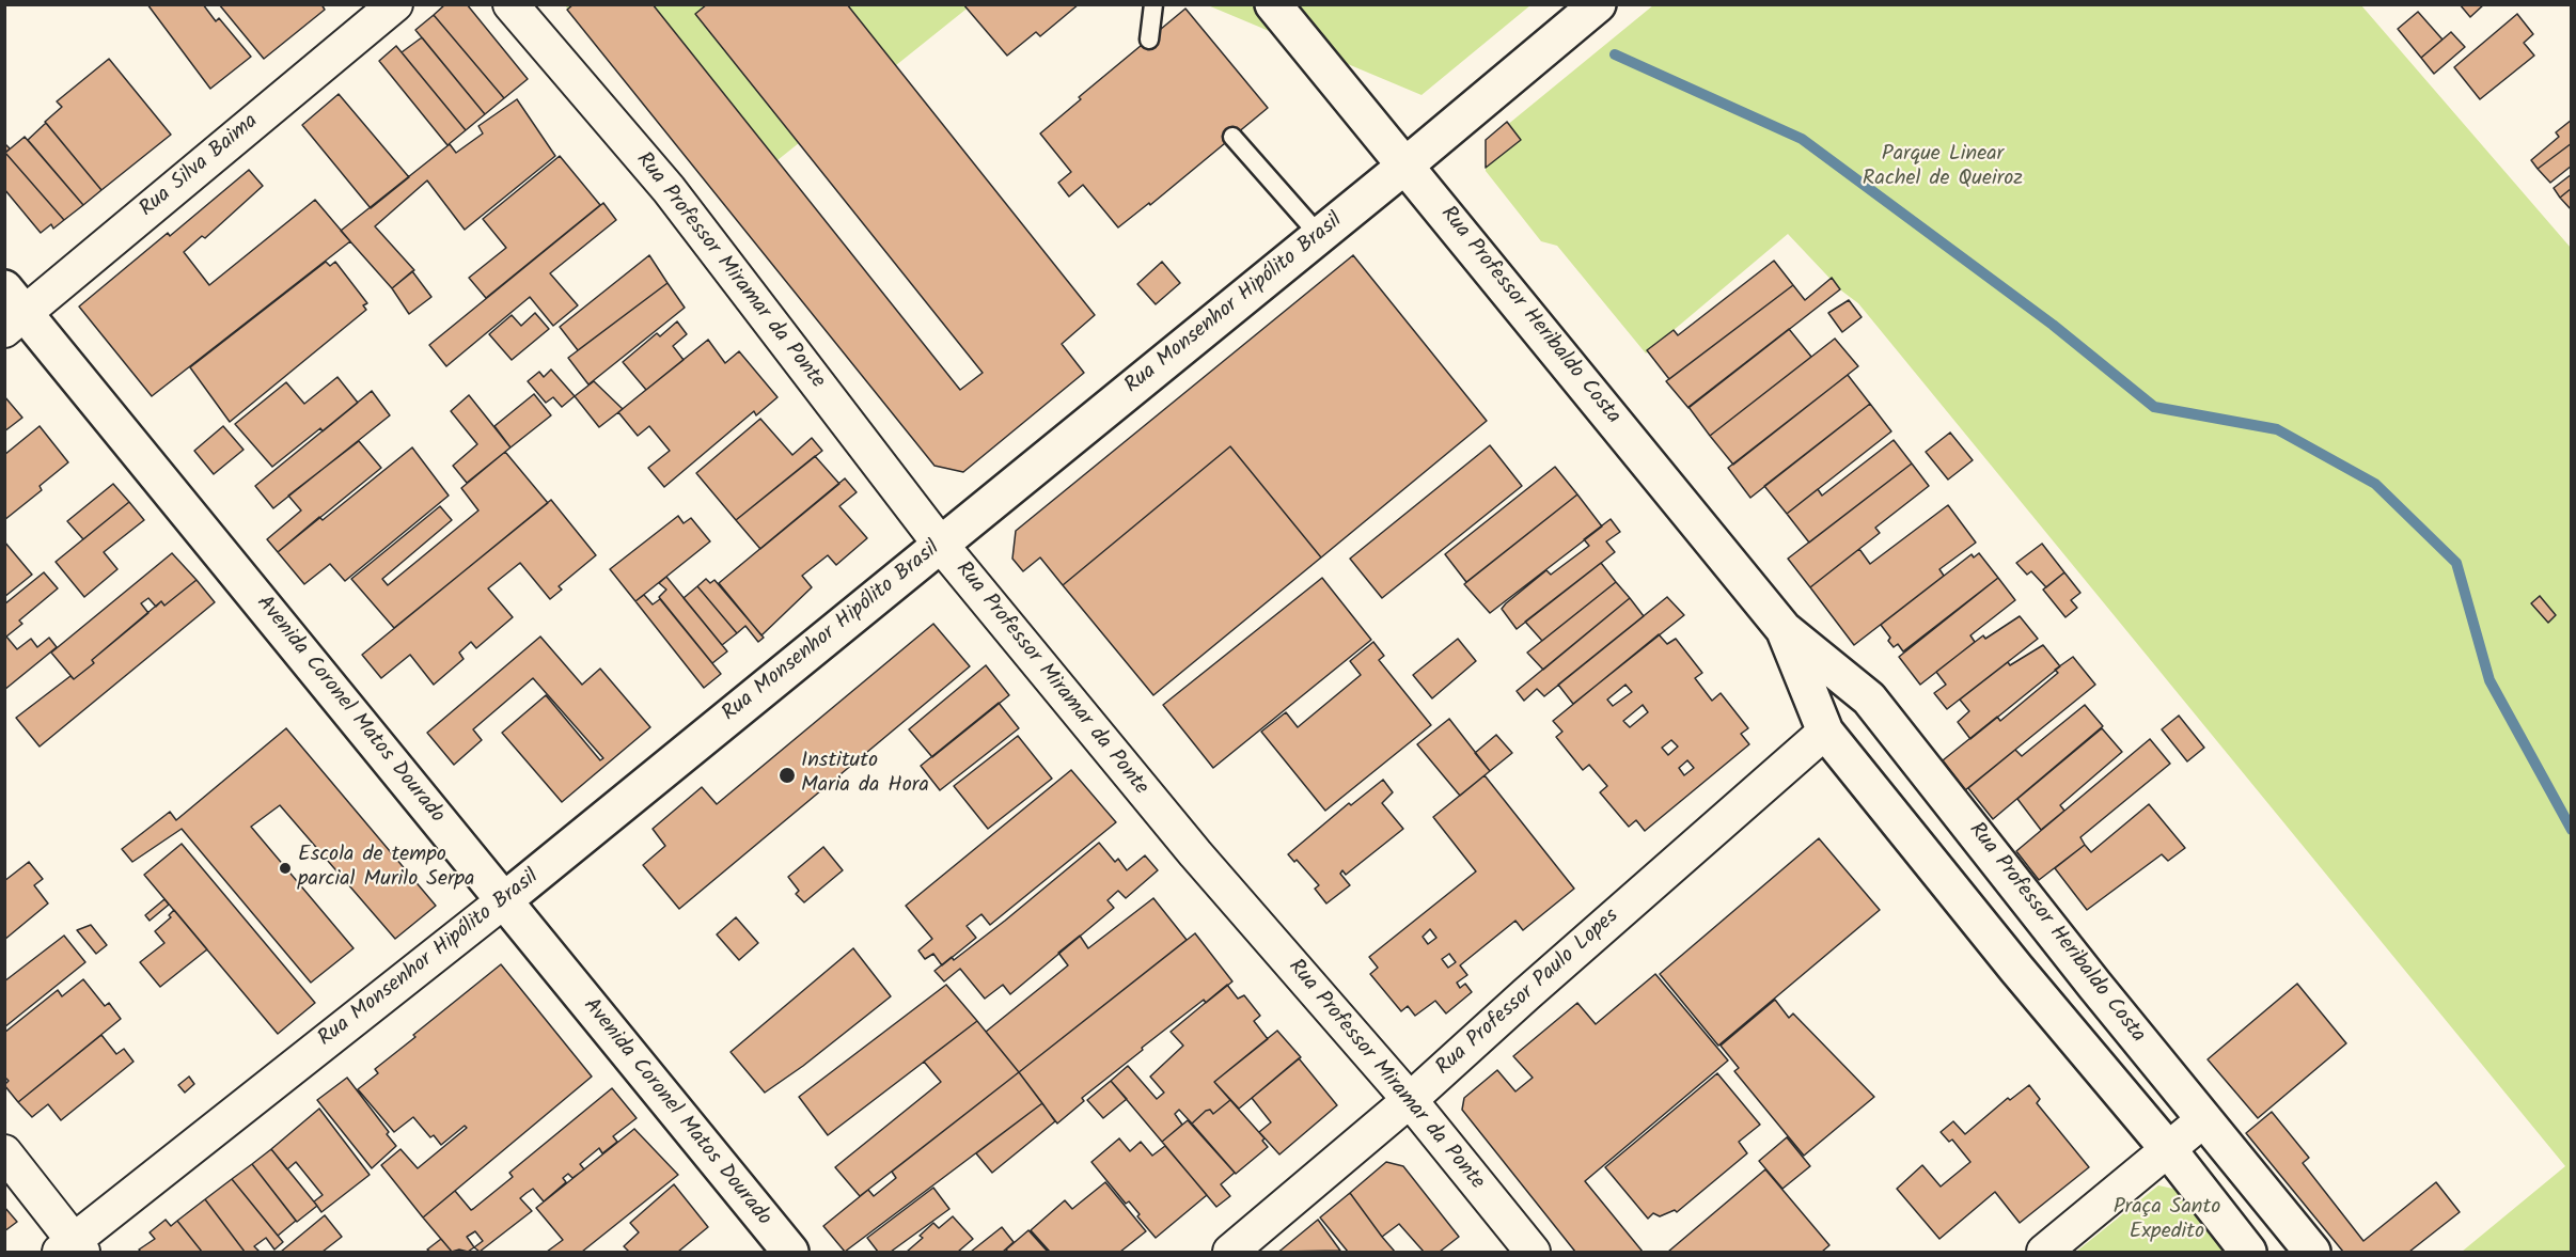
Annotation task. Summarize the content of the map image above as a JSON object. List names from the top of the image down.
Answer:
{
  "streets": {
    "main road": ["Rua Monsenhor Hipólito Brasil", "Rua Professor Heribaldo Costa", "Avenida Coronel Matos Dourado"],
    "street": ["Rua Silva Baima", "Rua Professor Miramar da Ponte", "Rua Professor Paulo Lopes"]
  },
  "crossings": [
    ["Rua Silva Baima", "Avenida Coronel Matos Dourado"],
    ["Rua Professor Miramar da Ponte", "Rua Monsenhor Hipólito Brasil"],
    ["Rua Professor Miramar da Ponte", "Rua Professor Paulo Lopes"],
    ["Rua Monsenhor Hipólito Brasil", "Rua Professor Heribaldo Costa"],
    ["Rua Monsenhor Hipólito Brasil", "Avenida Coronel Matos Dourado"],
    ["Rua Professor Heribaldo Costa", "Rua Professor Paulo Lopes"]
  ],
  "parks": ["Parque Linear Rachel de Queiroz", "Praça Santo Expedito"],
  "places": ["Instituto Maria da Hora", "Escola de tempo parcial Murilo Serpa"]
}
